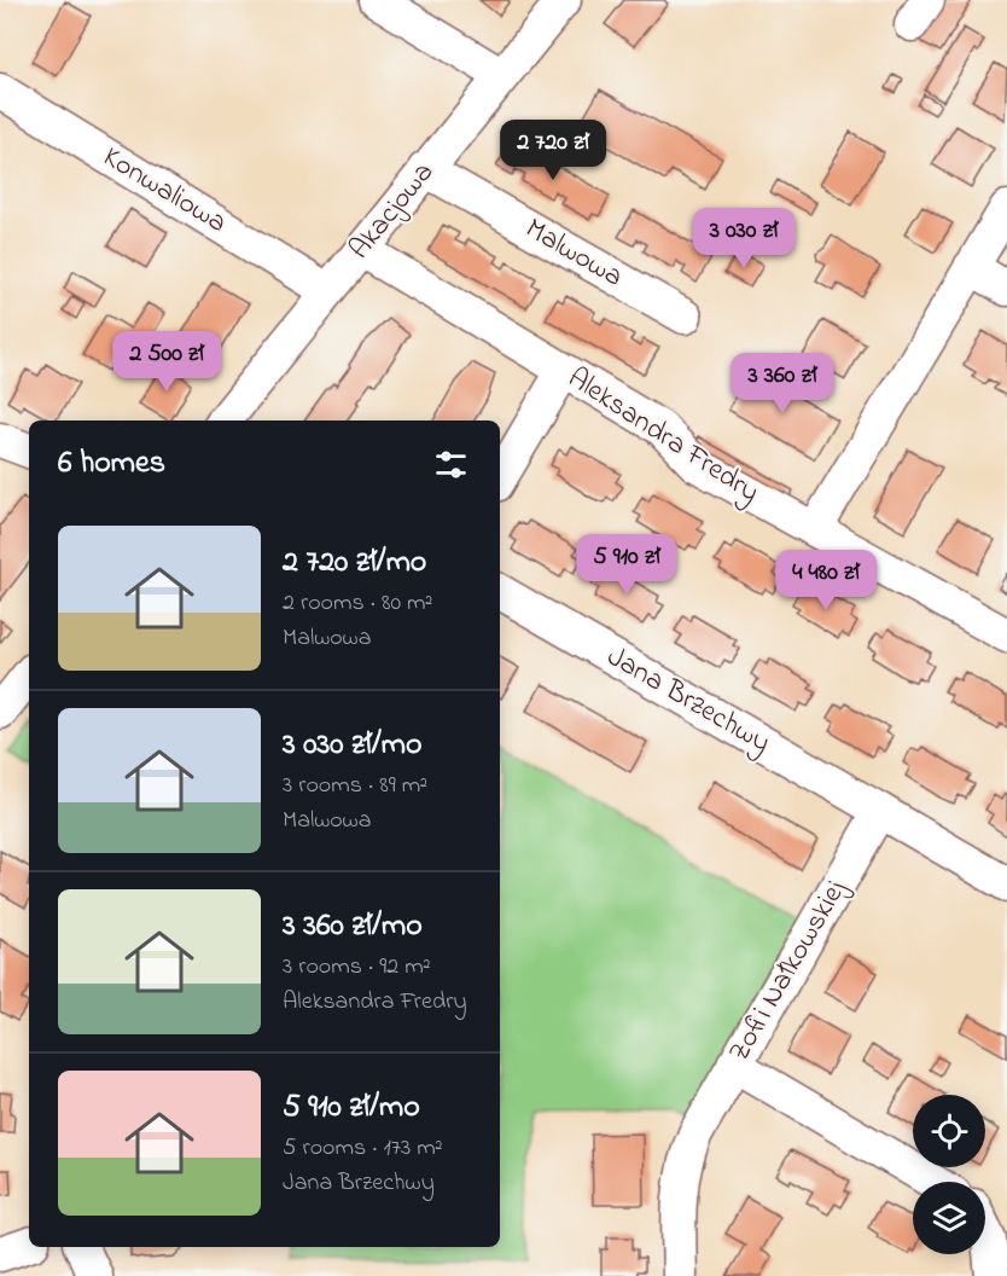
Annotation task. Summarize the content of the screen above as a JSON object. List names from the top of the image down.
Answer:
{
  "streets": {
    "street": [
      "Konwaliowa",
      "Akacjowa",
      "Malwowa",
      "Aleksandra Fredry",
      "Jana Brzechwy",
      "Zofii Nałkowskiej"
    ]
  },
  "crossings": [
    ["Konwaliowa", "Akacjowa"],
    ["Akacjowa", "Malwowa"],
    ["Akacjowa", "Aleksandra Fredry"],
    ["Jana Brzechwy", "Zofii Nałkowskiej"]
  ],
  "page": {
    "price": [
      "2 720 zł",
      "3 030 zł",
      "2 500 zł",
      "3 360 zł",
      "5 910 zł",
      "4 480 zł"
    ],
    "heading": "6 homes",
    "list": [
      {
        "name": "2 720 zł/mo",
        "note": "2 rooms · 80 m² · Malwowa"
      },
      {
        "name": "3 030 zł/mo",
        "note": "3 rooms · 89 m² · Malwowa"
      },
      {
        "name": "3 360 zł/mo",
        "note": "3 rooms · 92 m² · Aleksandra Fredry"
      },
      {
        "name": "5 910 zł/mo",
        "note": "5 rooms · 173 m² · Jana Brzechwy"
      }
    ]
  }
}
